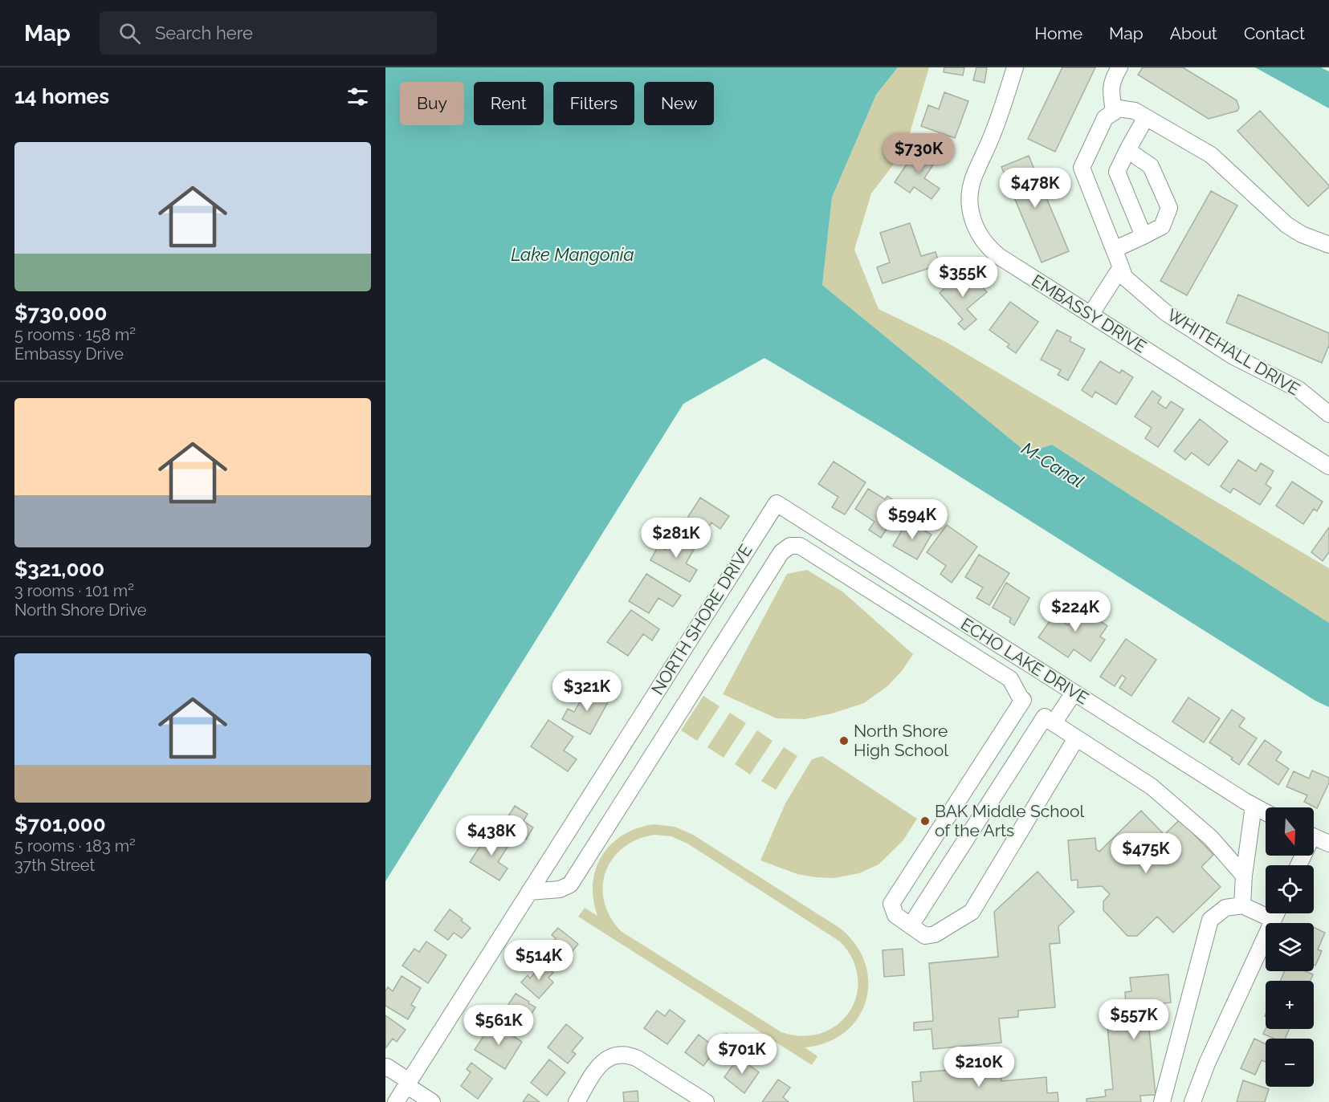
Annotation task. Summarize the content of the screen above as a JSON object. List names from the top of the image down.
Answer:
{
  "streets": {
    "street": [
      "EMBASSY DRIVE",
      "WHITEHALL DRIVE",
      "NORTH SHORE DRIVE",
      "ECHO LAKE DRIVE"
    ]
  },
  "crossings": [
    ["NORTH SHORE DRIVE", "ECHO LAKE DRIVE"]
  ],
  "water": ["Lake Mangonia", "M-Canal"],
  "places": ["North Shore High School", "BAK Middle School of the Arts"],
  "north": "bottom",
  "page": {
    "header": "Map",
    "search": "Search here",
    "nav": [
      "Home",
      "Map",
      "About",
      "Contact"
    ],
    "heading": "14 homes",
    "chip": [
      "Buy",
      "Rent",
      "Filters",
      "New"
    ],
    "list": [
      {
        "name": "$730,000",
        "note": "5 rooms · 158 m² · Embassy Drive"
      },
      {
        "name": "$321,000",
        "note": "3 rooms · 101 m² · North Shore Drive"
      },
      {
        "name": "$701,000",
        "note": "5 rooms · 183 m² · 37th Street"
      }
    ],
    "price": [
      "$730K",
      "$478K",
      "$355K",
      "$594K",
      "$281K",
      "$224K",
      "$321K",
      "$438K",
      "$475K",
      "$514K",
      "$557K",
      "$561K",
      "$701K",
      "$210K"
    ],
    "map_buttons": ["+", "−"]
  }
}
